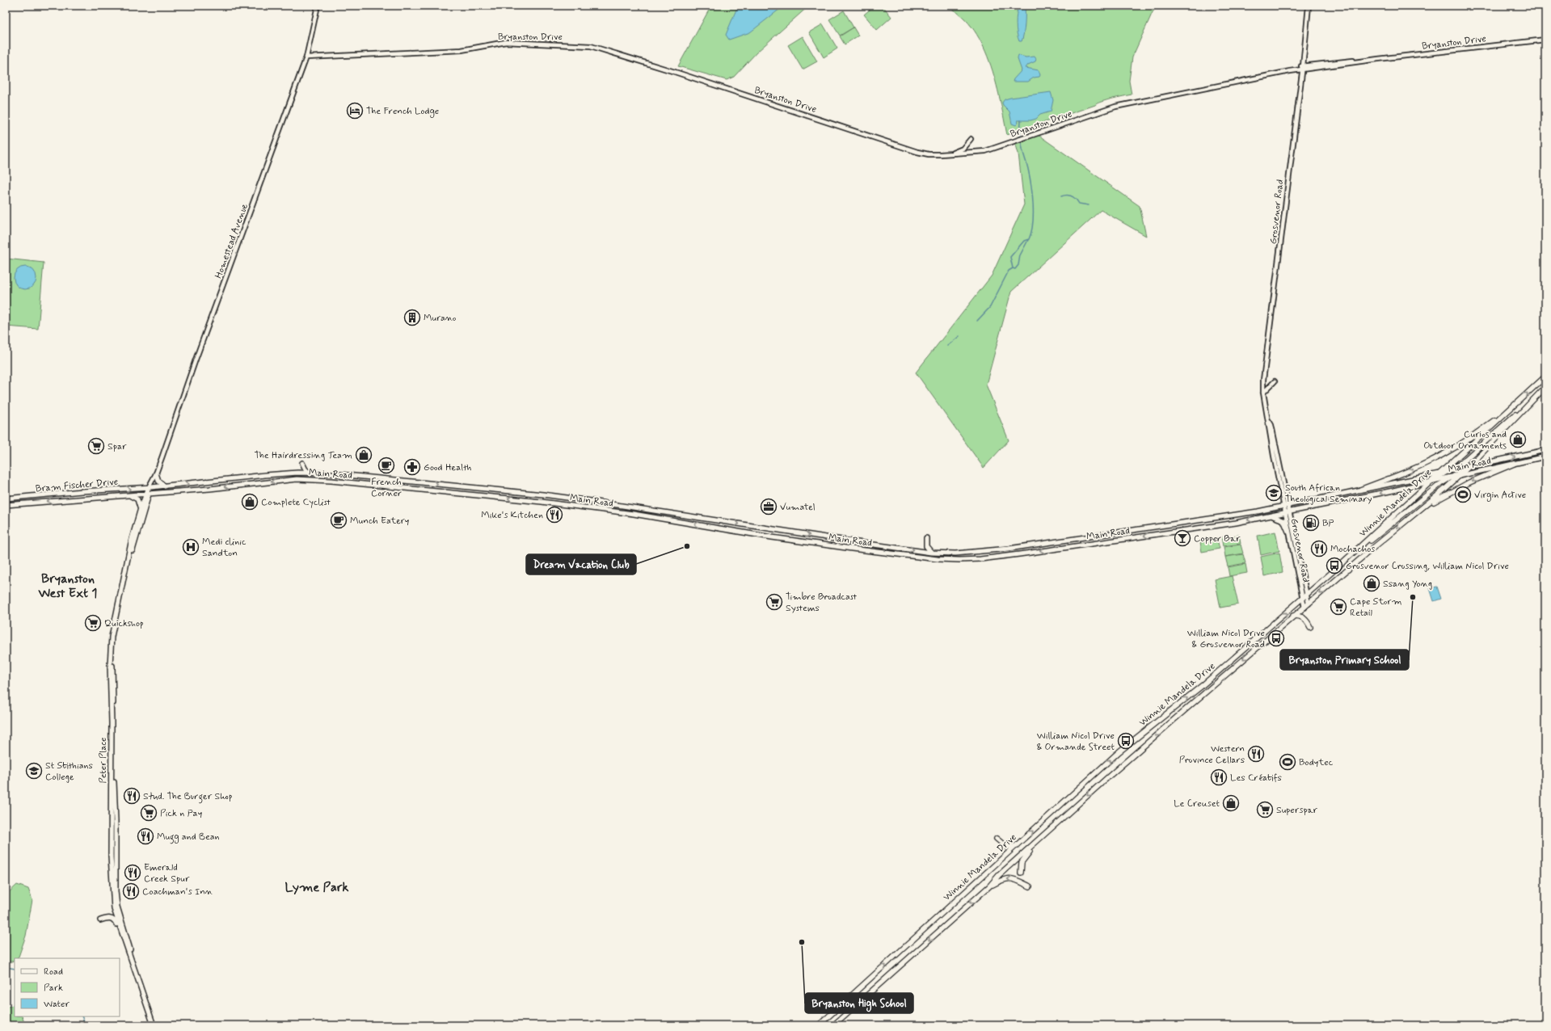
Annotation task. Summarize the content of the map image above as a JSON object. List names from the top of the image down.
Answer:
{
  "streets": {
    "main road": [
      "Main Road",
      "Bram Fischer Drive",
      "Winnie Mandela Drive",
      "Peter Place"
    ],
    "street": ["Bryanston Drive", "Grosvenor Road", "Homestead Avenue"]
  },
  "crossings": [
    ["Bryanston Drive", "Grosvenor Road"],
    ["Bryanston Drive", "Homestead Avenue"],
    ["Grosvenor Road", "Main Road"],
    ["Grosvenor Road", "Winnie Mandela Drive"],
    ["Homestead Avenue", "Main Road"],
    ["Homestead Avenue", "Bram Fischer Drive"],
    ["Main Road", "Bram Fischer Drive"],
    ["Main Road", "Winnie Mandela Drive"],
    ["Main Road", "Peter Place"],
    ["Bram Fischer Drive", "Peter Place"]
  ],
  "districts": ["Bryanston West Ext 1", "Lyme Park"],
  "places": {
    "hotel": ["The French Lodge"],
    "building": ["Murano"],
    "shop": [
      "Curios and Outdoor Ornaments",
      "The Hairdressing Team",
      "Complete Cyclist",
      "Ssang Yong",
      "Le Creuset"
    ],
    "supermarket": [
      "Spar",
      "Timbre Broadcast Systems",
      "Cape Storm Retail",
      "Quickshop",
      "Superspar",
      "Pick n Pay"
    ],
    "cafe": ["French Corner", "Munch Eatery"],
    "pharmacy": ["Good Health"],
    "school or university": ["South African Theological Seminary", "St Stithians College"],
    "sports": ["Virgin Active", "Bodytec"],
    "office": ["Vumatel"],
    "restaurant": [
      "Mike's Kitchen",
      "Mochachos",
      "Western Province Cellars",
      "Les Créatifs",
      "Stud. The Burger Shop",
      "Mugg and Bean",
      "Emerald Creek Spur",
      "Coachman's Inn"
    ],
    "fuel station": ["BP"],
    "bar": ["Copper Bar"],
    "other": ["Dream Vacation Club", "Bryanston Primary School", "Bryanston High School"],
    "hospital": ["Medi clinic Sandton"],
    "bus stop": ["Grosvenor Crossing, William Nicol Drive", "William Nicol Drive & Grosvenor Road", "William Nicol Drive & Ormande Street"]
  },
  "legend": ["Road", "Park", "Water"]
}
